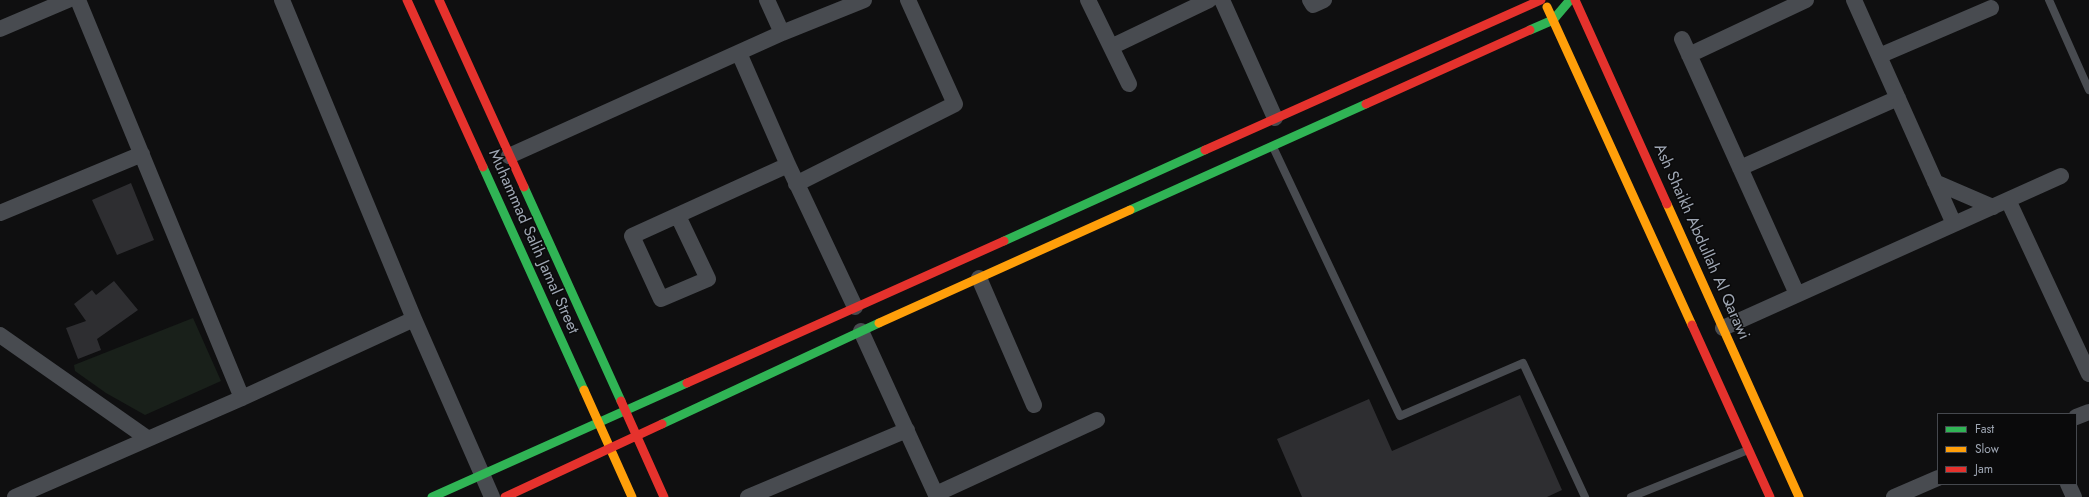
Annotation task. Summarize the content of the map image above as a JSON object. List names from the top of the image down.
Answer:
{
  "streets": {
    "street": ["Muhammad Salih Jamal Street", "Ash Shaikh Abdullah Al Qarawi"]
  },
  "legend": ["Fast", "Slow", "Jam"]
}
